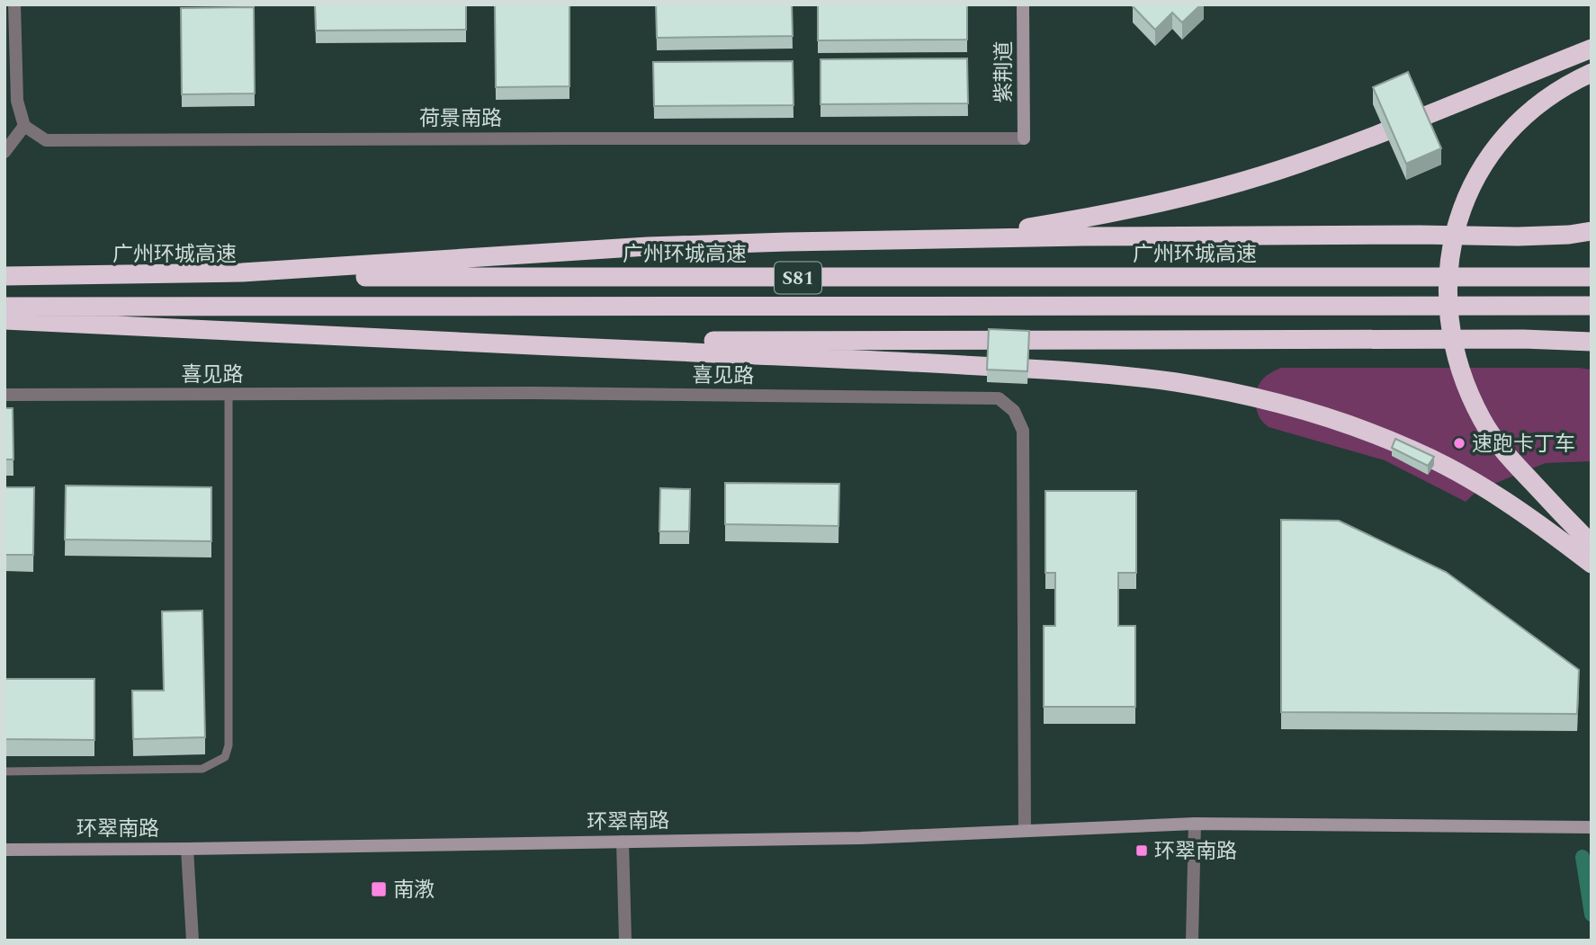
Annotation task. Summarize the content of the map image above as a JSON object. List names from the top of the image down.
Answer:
{
  "streets": {
    "highway": ["广州环城高速", "S81"],
    "street": [
      "紫荆道",
      "荷景南路",
      "喜见路",
      "环翠南路"
    ]
  },
  "crossings": [
    ["紫荆道", "荷景南路"],
    ["喜见路", "环翠南路"]
  ],
  "places": {
    "other": ["速跑卡丁车"],
    "transit": ["环翠南路", "南漖"]
  }
}
